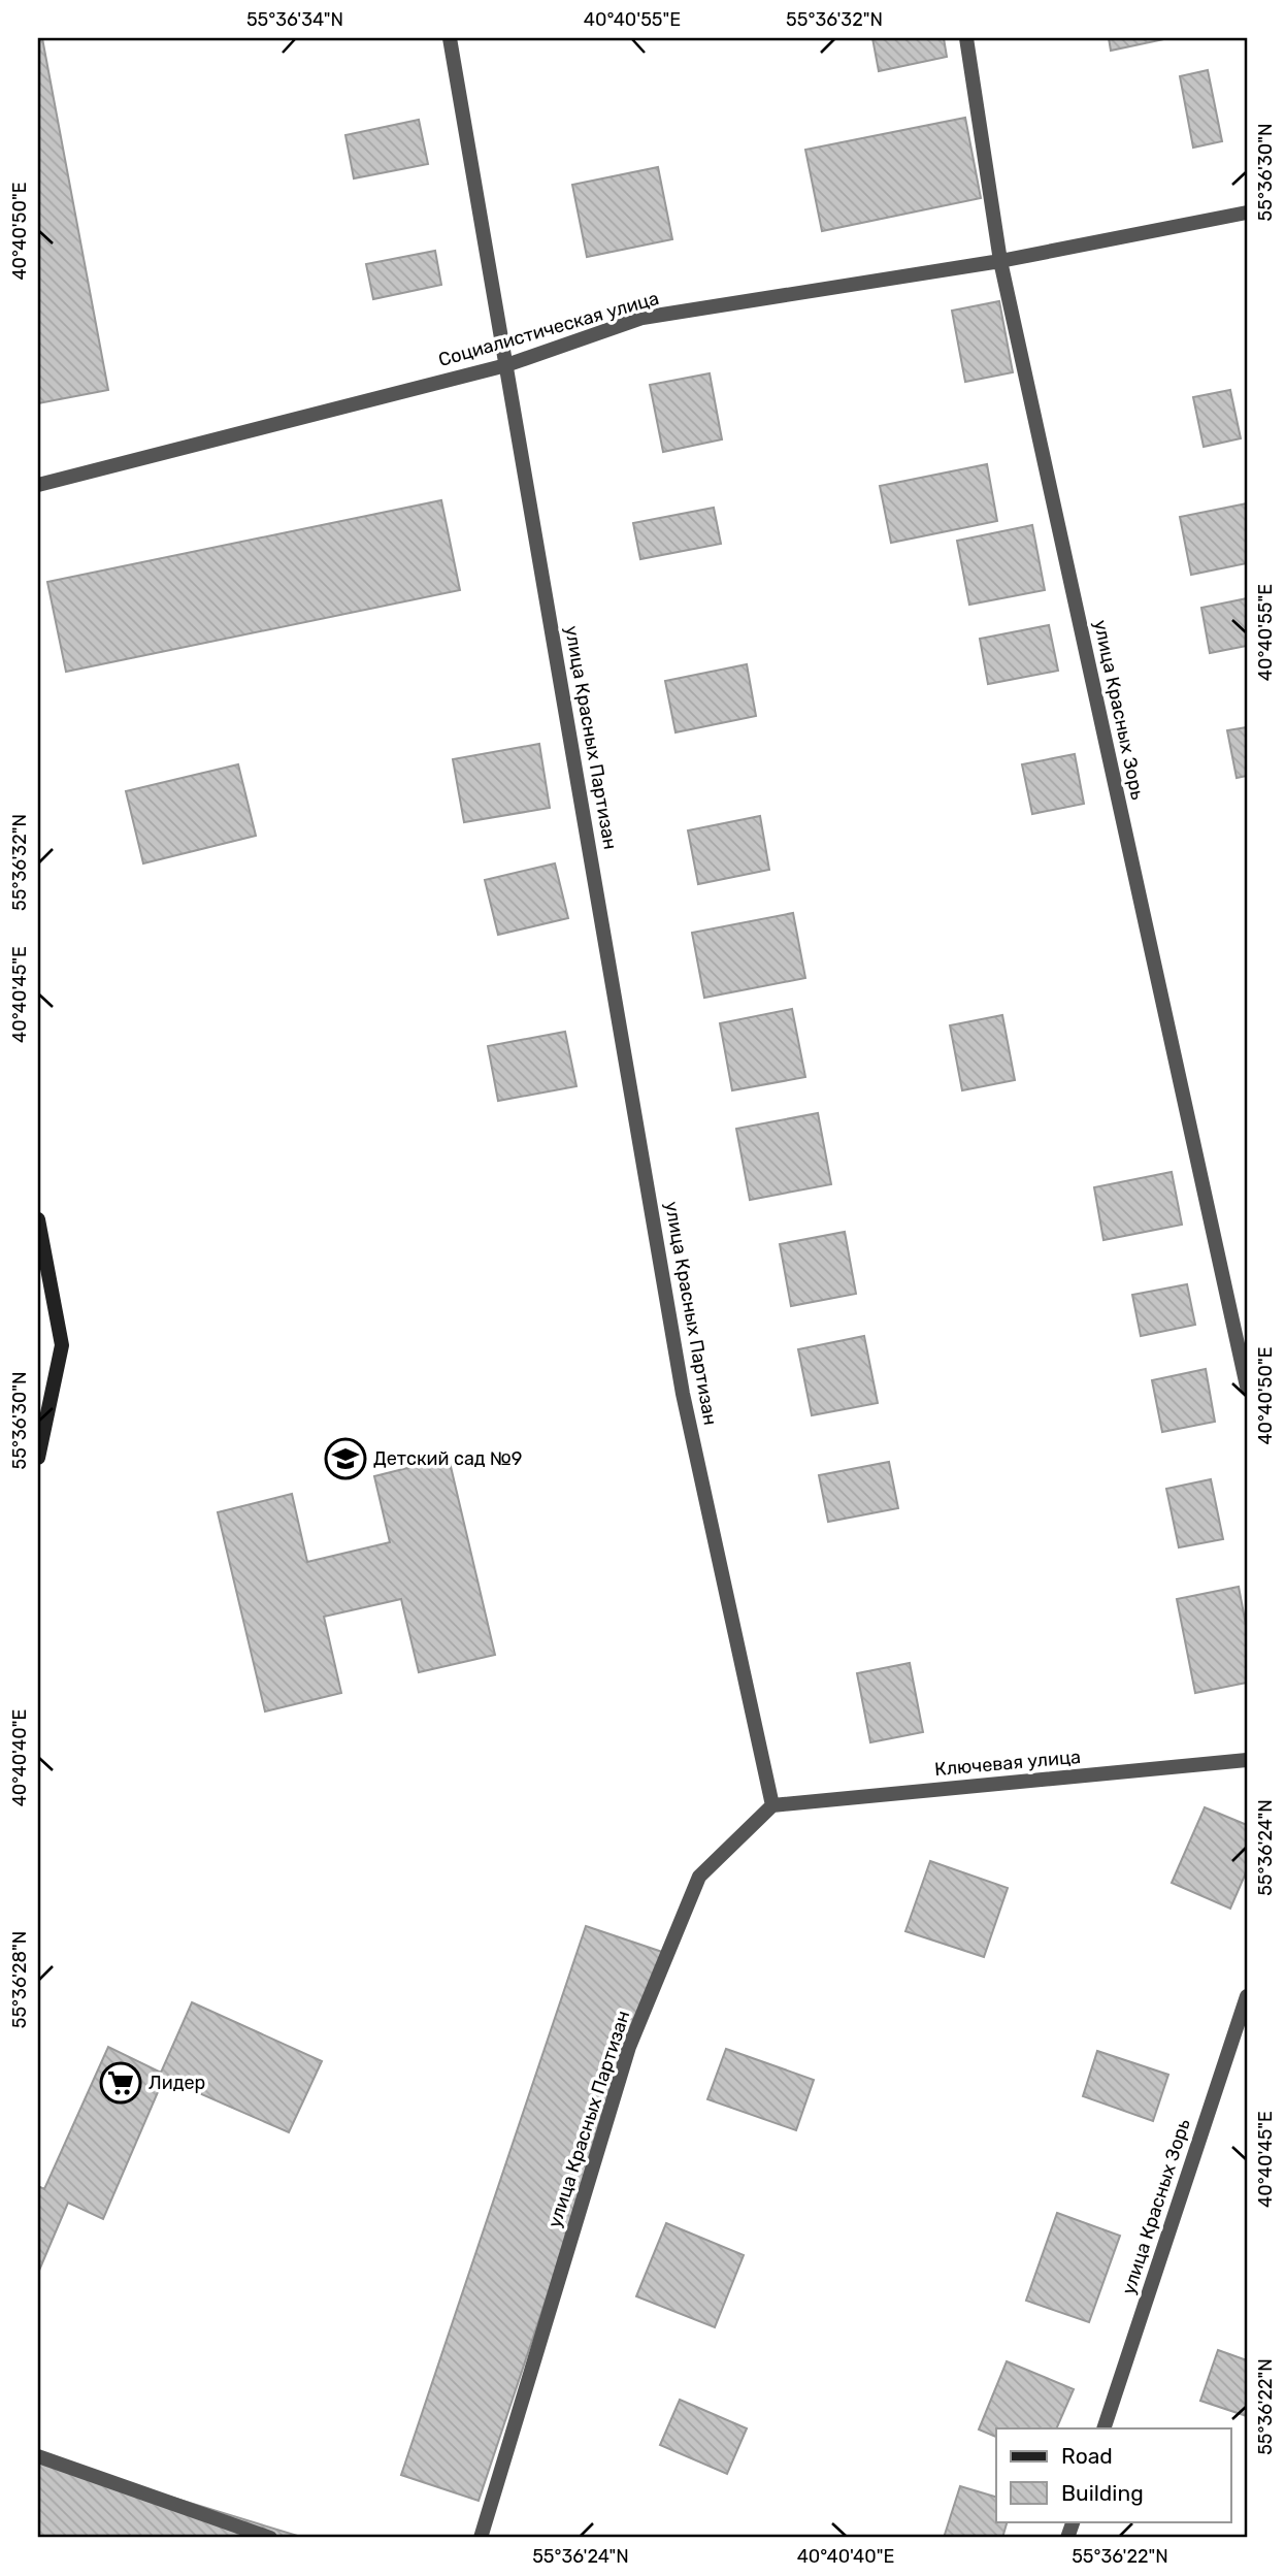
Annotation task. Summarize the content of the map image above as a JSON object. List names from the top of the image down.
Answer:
{
  "streets": {
    "street": [
      "Социалистическая улица",
      "улица Красных Зорь",
      "улица Красных Партизан",
      "Ключевая улица"
    ]
  },
  "crossings": [
    ["Социалистическая улица", "улица Красных Зорь"],
    ["Социалистическая улица", "улица Красных Партизан"],
    ["улица Красных Партизан", "Ключевая улица"]
  ],
  "places": {
    "school or university": ["Детский сад №9"],
    "supermarket": ["Лидер"]
  },
  "legend": ["Road", "Building"],
  "coordinates": [
    "55°36'34\"N",
    "40°40'55\"E",
    "55°36'32\"N",
    "55°36'30\"N",
    "40°40'50\"E",
    "40°40'45\"E",
    "40°40'40\"E",
    "55°36'24\"N",
    "55°36'28\"N",
    "55°36'22\"N"
  ]
}
